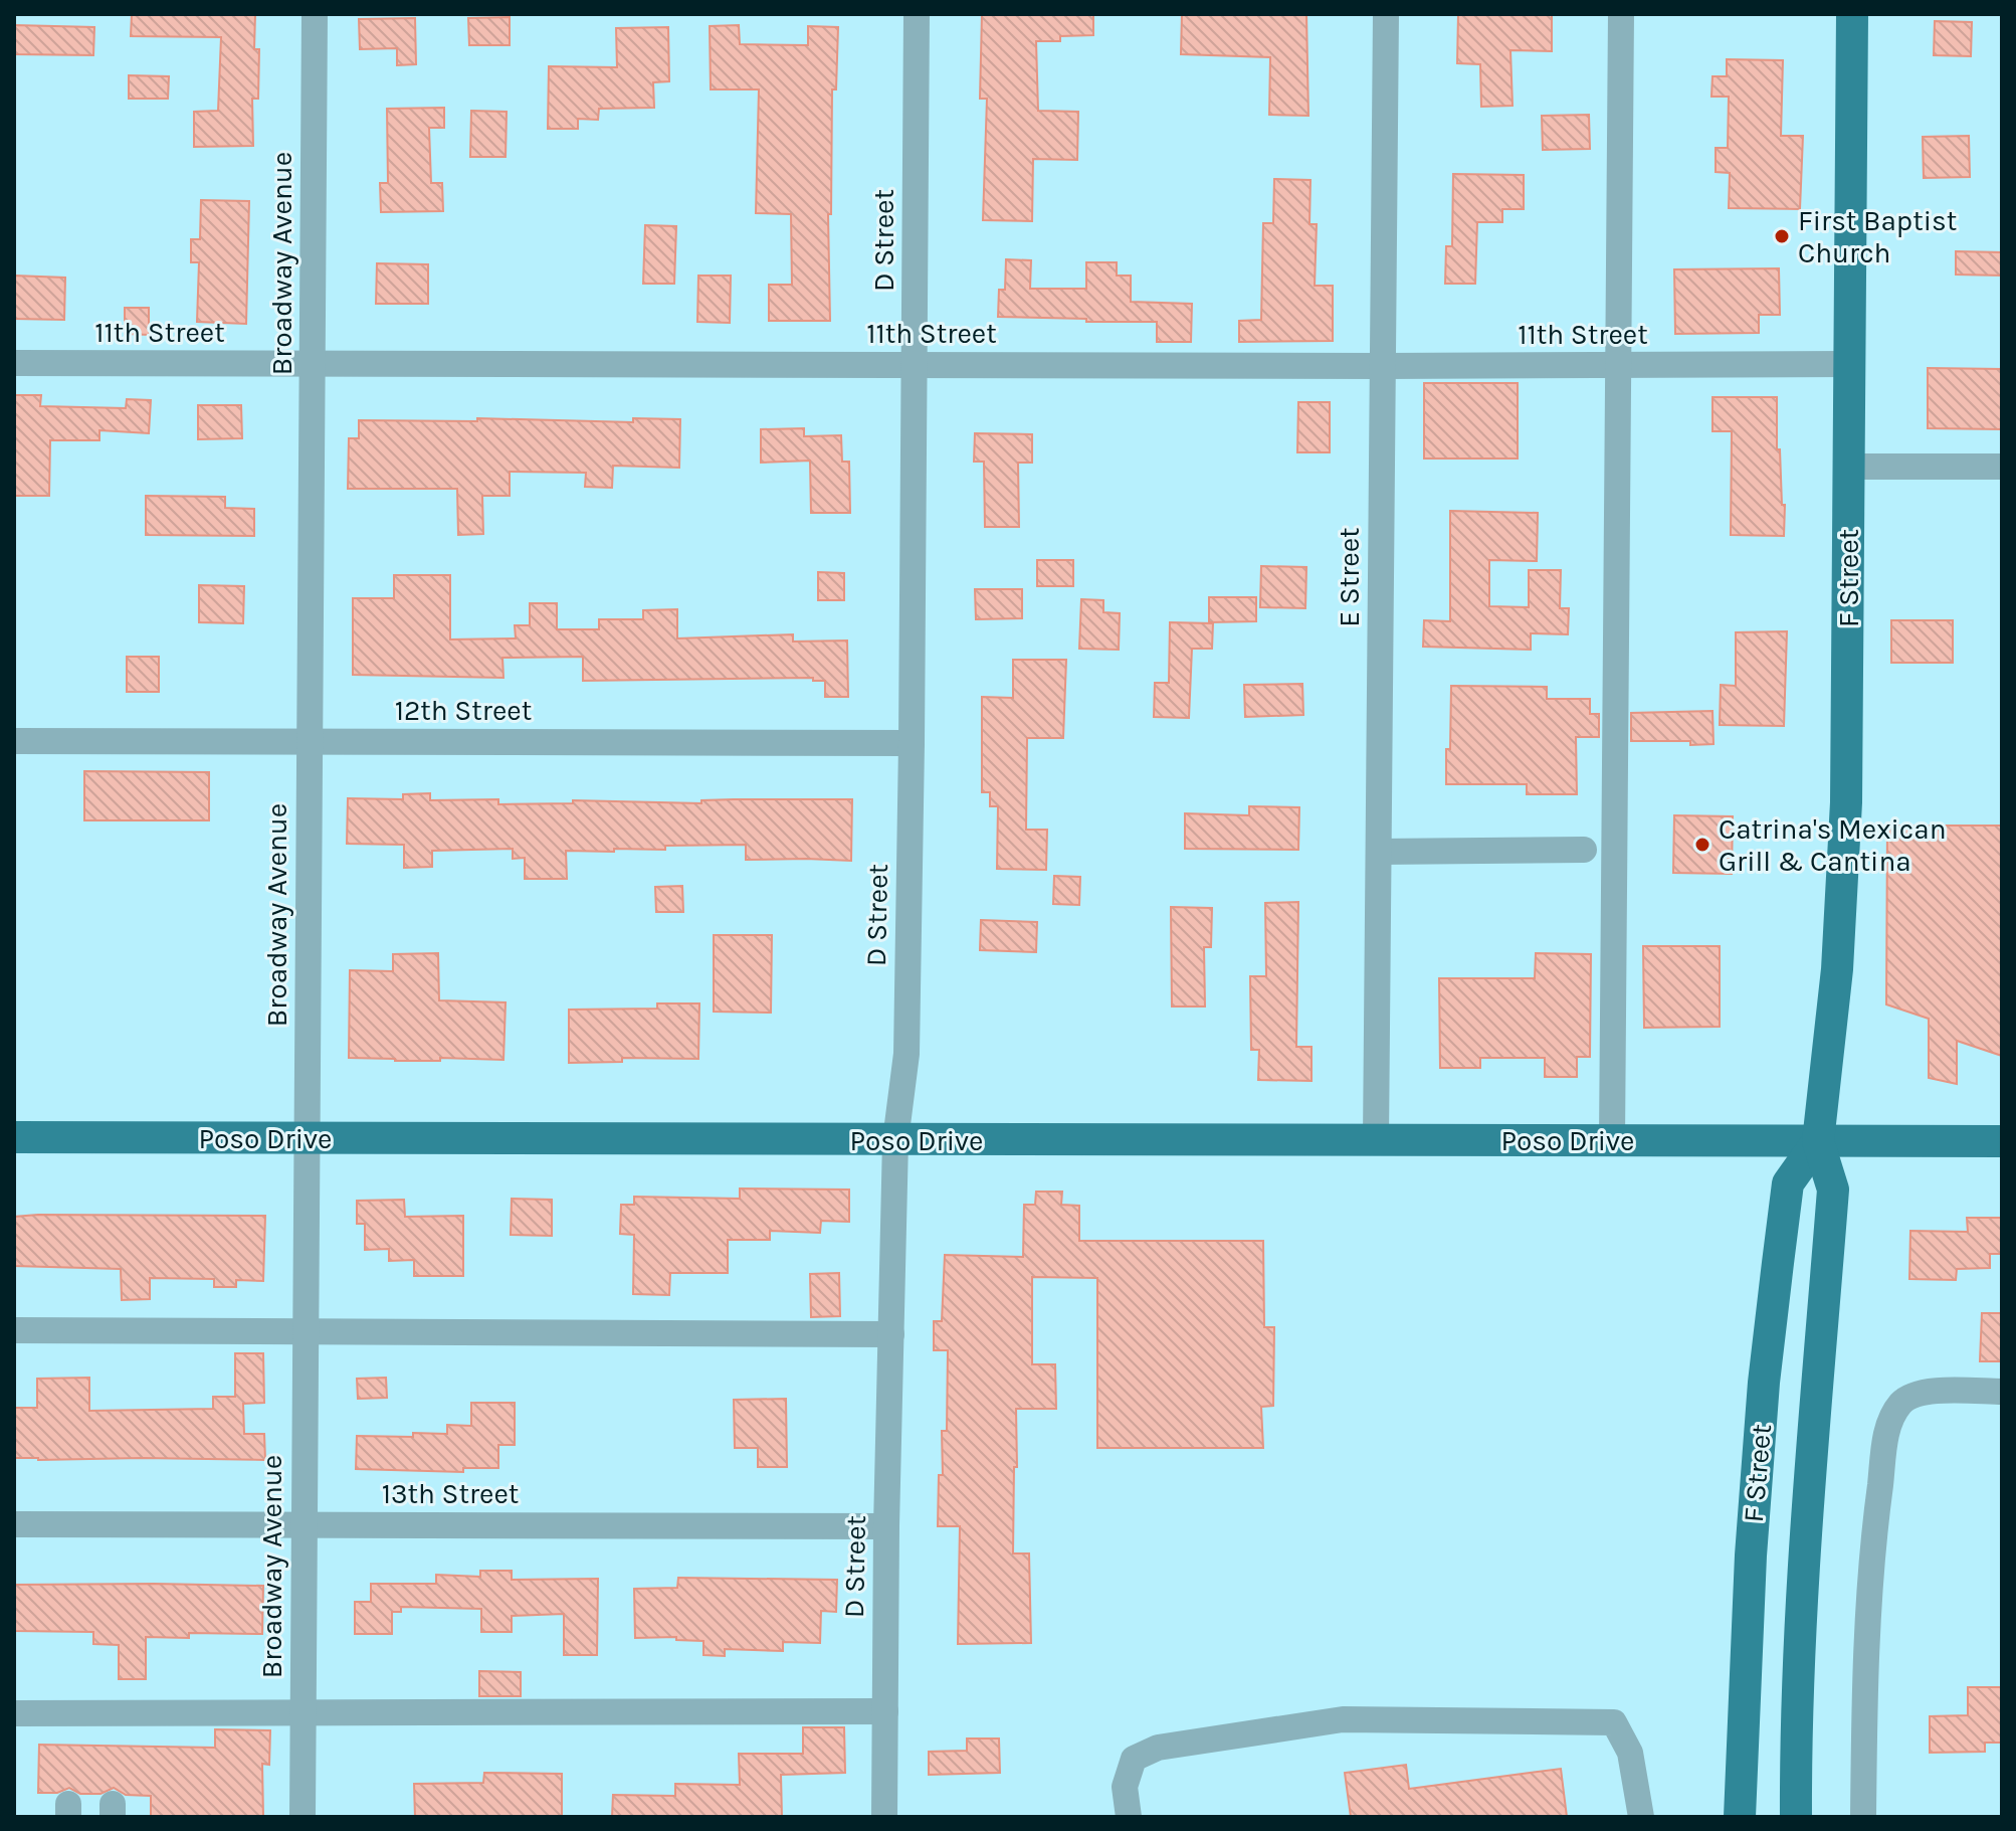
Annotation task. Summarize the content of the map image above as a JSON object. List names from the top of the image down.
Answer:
{
  "streets": {
    "main road": ["F Street", "Poso Drive"],
    "street": [
      "D Street",
      "Broadway Avenue",
      "11th Street",
      "E Street",
      "12th Street",
      "13th Street"
    ]
  },
  "crossings": [
    ["D Street", "11th Street"],
    ["D Street", "12th Street"],
    ["D Street", "Poso Drive"],
    ["D Street", "13th Street"],
    ["Broadway Avenue", "11th Street"],
    ["Broadway Avenue", "12th Street"],
    ["Broadway Avenue", "Poso Drive"],
    ["Broadway Avenue", "13th Street"],
    ["11th Street", "E Street"],
    ["11th Street", "F Street"],
    ["E Street", "Poso Drive"],
    ["F Street", "Poso Drive"]
  ],
  "places": ["First Baptist Church", "Catrina's Mexican Grill & Cantina"]
}
